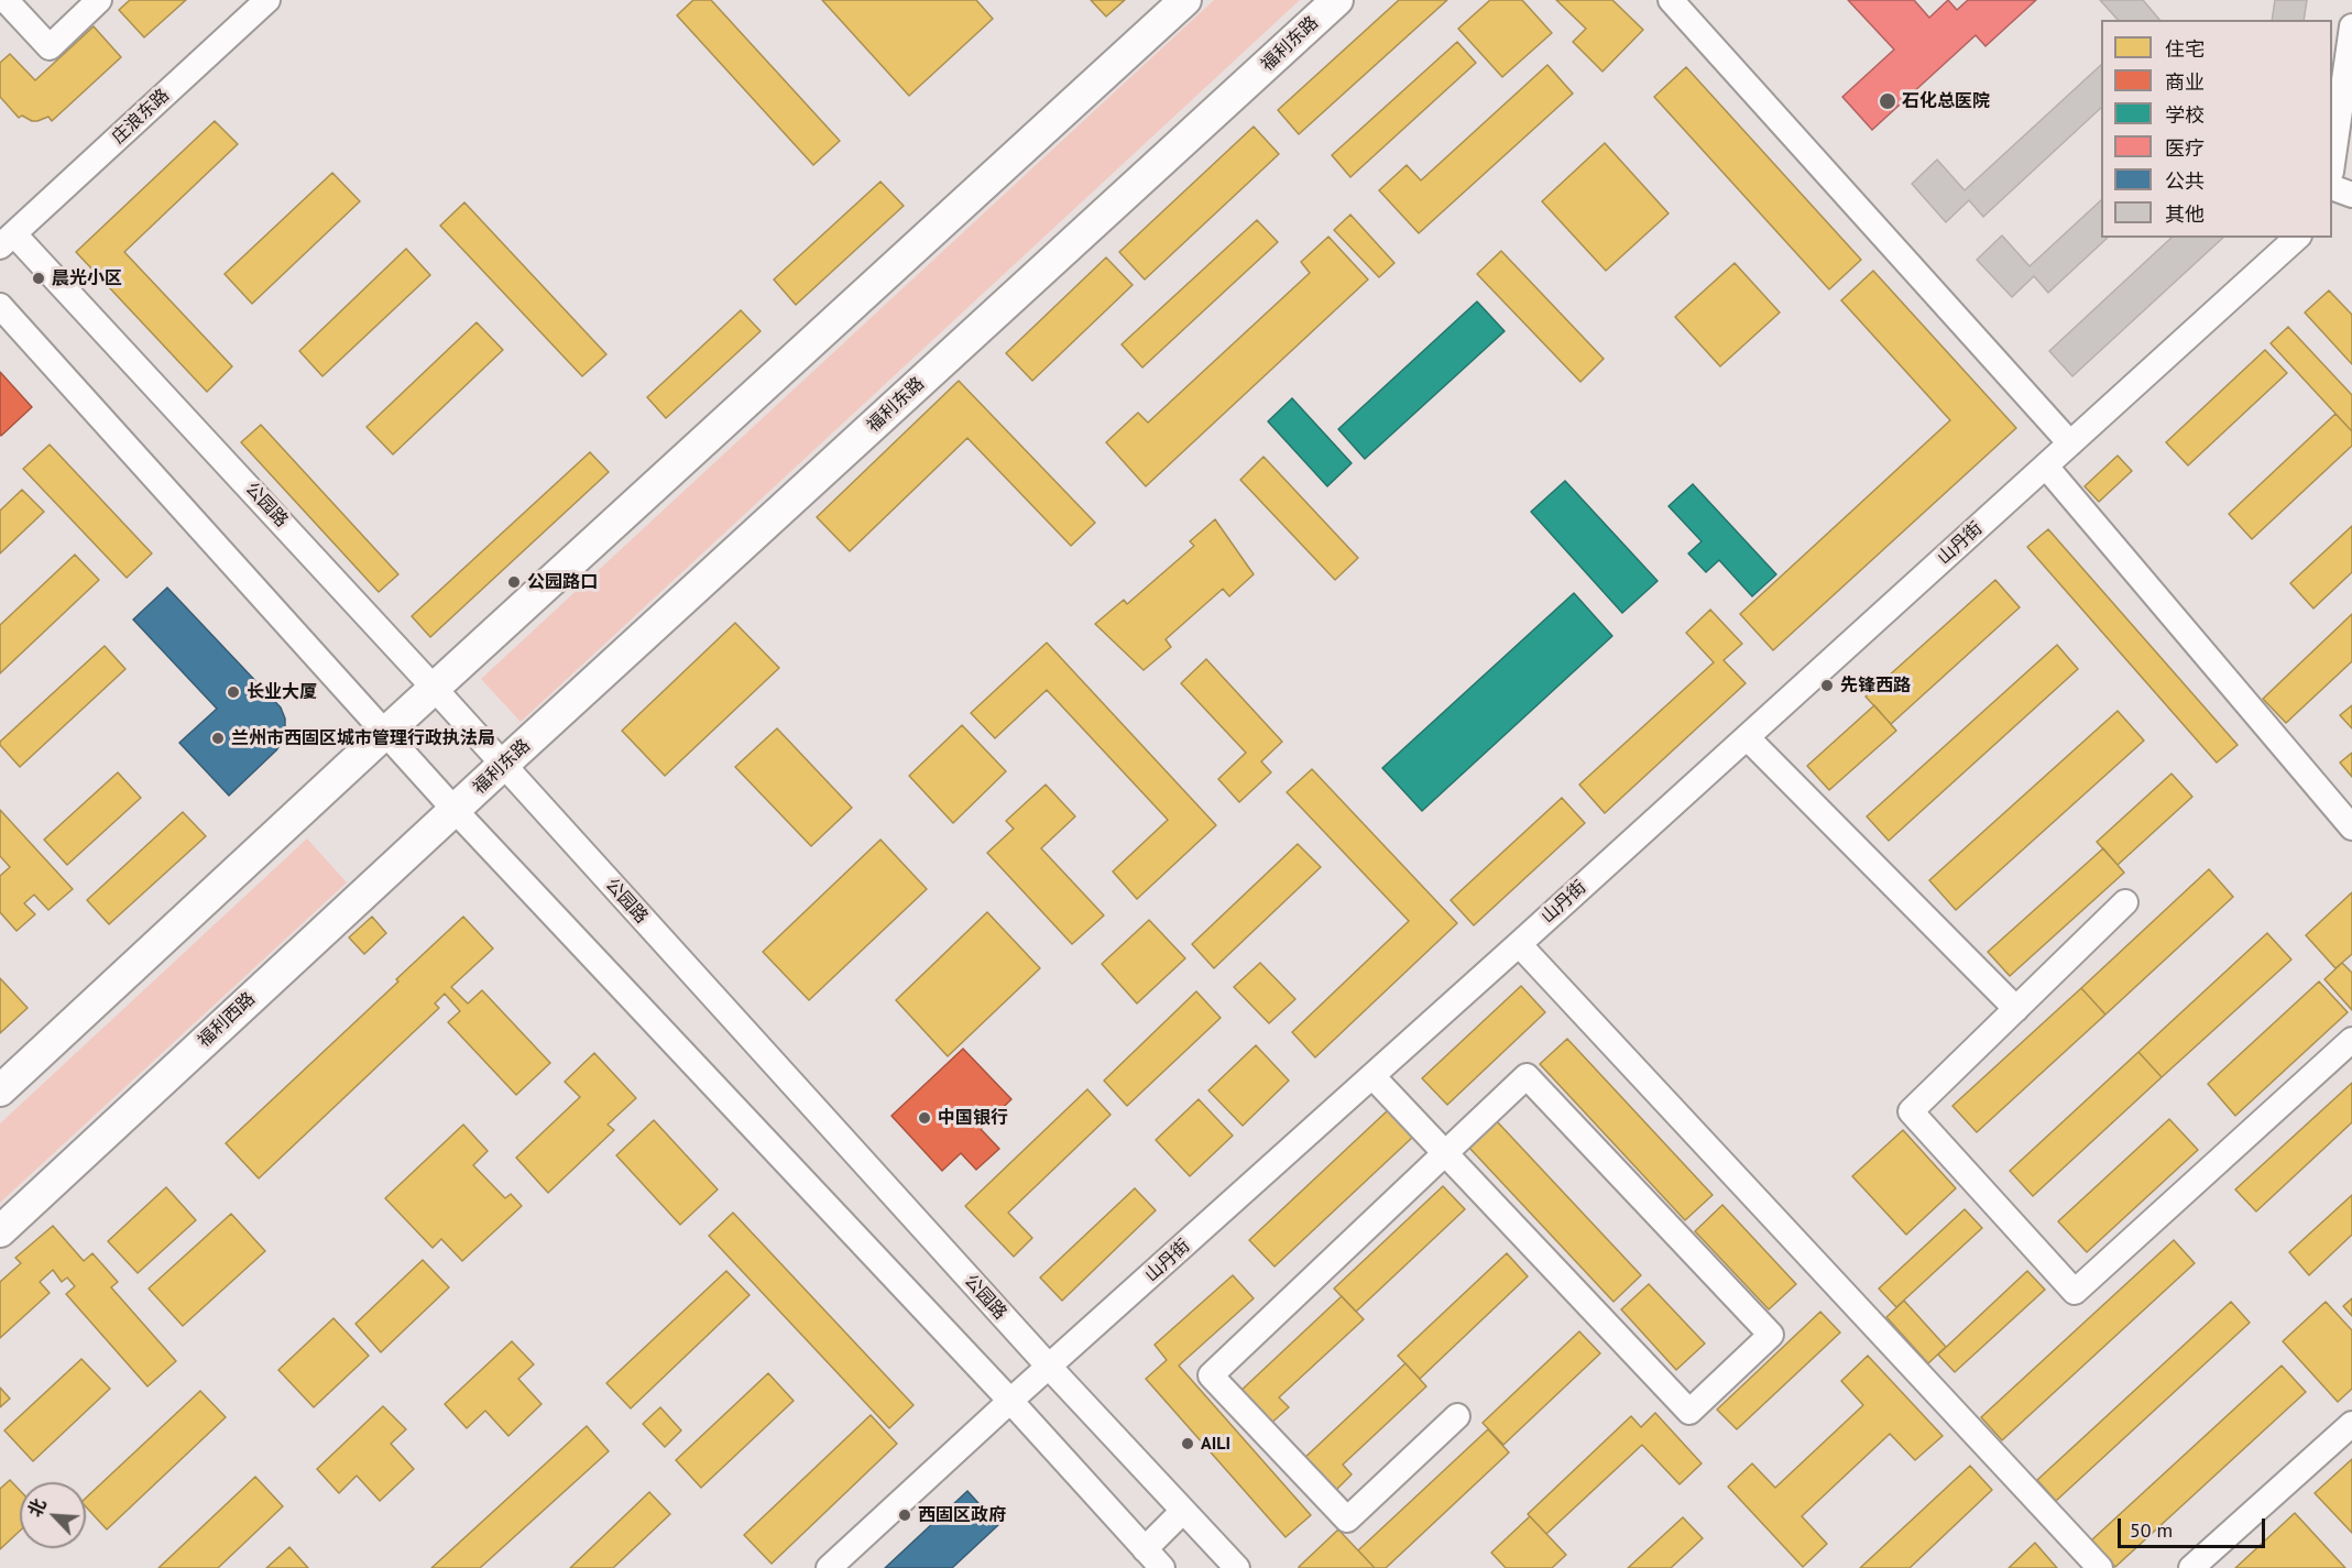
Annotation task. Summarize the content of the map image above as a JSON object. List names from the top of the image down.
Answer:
{
  "streets": {
    "main road": ["福利东路", "福利西路"],
    "street": ["庄浪东路", "公园路", "山丹街"]
  },
  "crossings": [
    ["福利东路", "公园路"],
    ["福利东路", "福利西路"],
    ["庄浪东路", "公园路"],
    ["公园路", "山丹街"]
  ],
  "places": [
    "石化总医院",
    "晨光小区",
    "公园路口",
    "先锋西路",
    "长业大厦",
    "兰州市西固区城市管理行政执法局",
    "中国银行",
    "AILI",
    "西固区政府"
  ],
  "legend": [
    "住宅",
    "商业",
    "学校",
    "医疗",
    "公共",
    "其他"
  ],
  "scale_bar": "50 m",
  "north": "top left"
}
